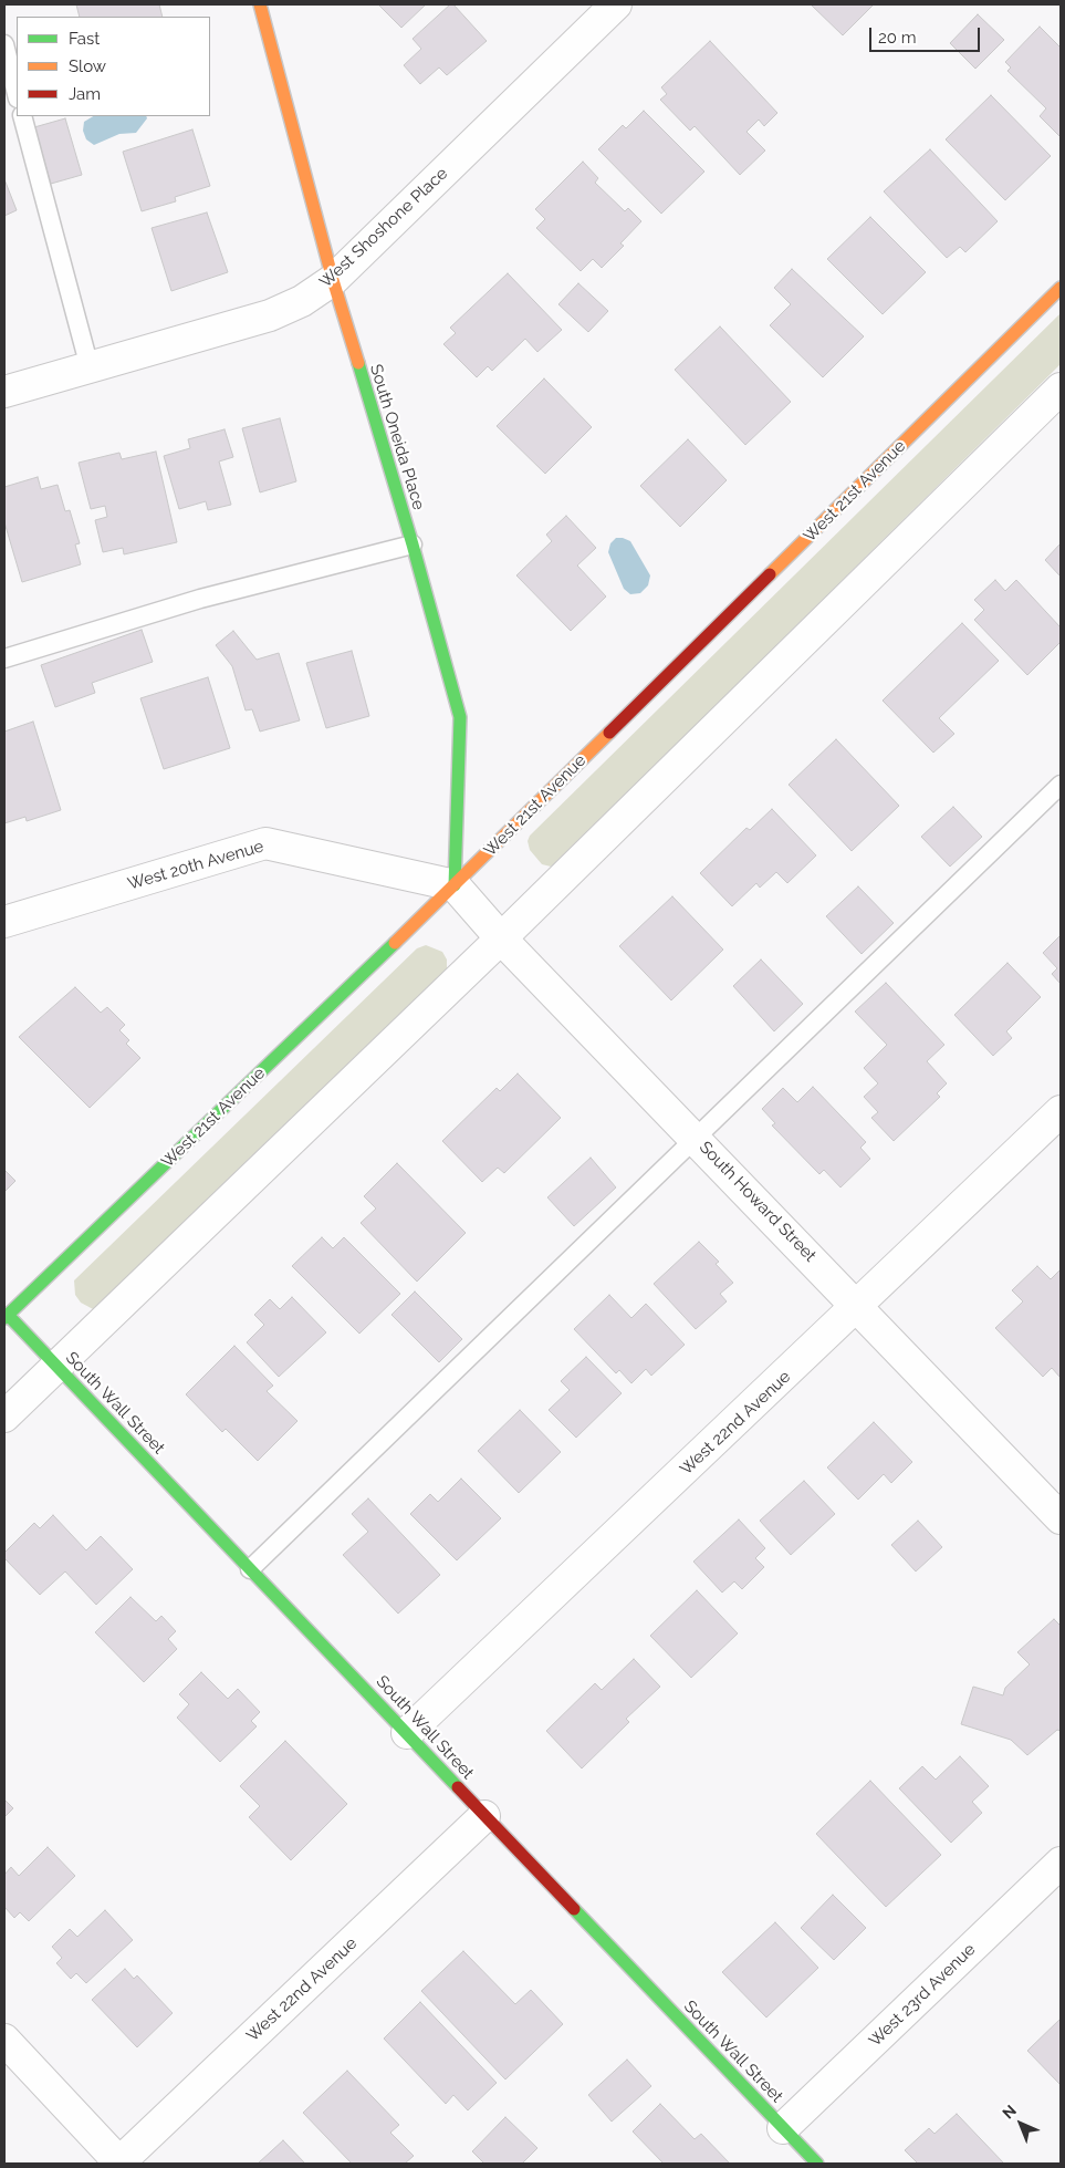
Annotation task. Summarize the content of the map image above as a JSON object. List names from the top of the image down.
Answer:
{
  "streets": {
    "street": [
      "West Shoshone Place",
      "South Oneida Place",
      "West 21st Avenue",
      "West 20th Avenue",
      "South Howard Street",
      "South Wall Street",
      "West 22nd Avenue",
      "West 23rd Avenue"
    ]
  },
  "crossings": [
    ["West Shoshone Place", "South Oneida Place"],
    ["South Oneida Place", "West 21st Avenue"],
    ["South Oneida Place", "West 20th Avenue"],
    ["South Oneida Place", "South Howard Street"],
    ["West 21st Avenue", "West 20th Avenue"],
    ["West 21st Avenue", "South Howard Street"],
    ["West 21st Avenue", "South Wall Street"],
    ["West 20th Avenue", "South Howard Street"],
    ["South Howard Street", "West 22nd Avenue"],
    ["South Wall Street", "West 22nd Avenue"],
    ["South Wall Street", "West 23rd Avenue"]
  ],
  "legend": ["Fast", "Slow", "Jam"],
  "scale_bar": "20 m",
  "north": "top left"
}
